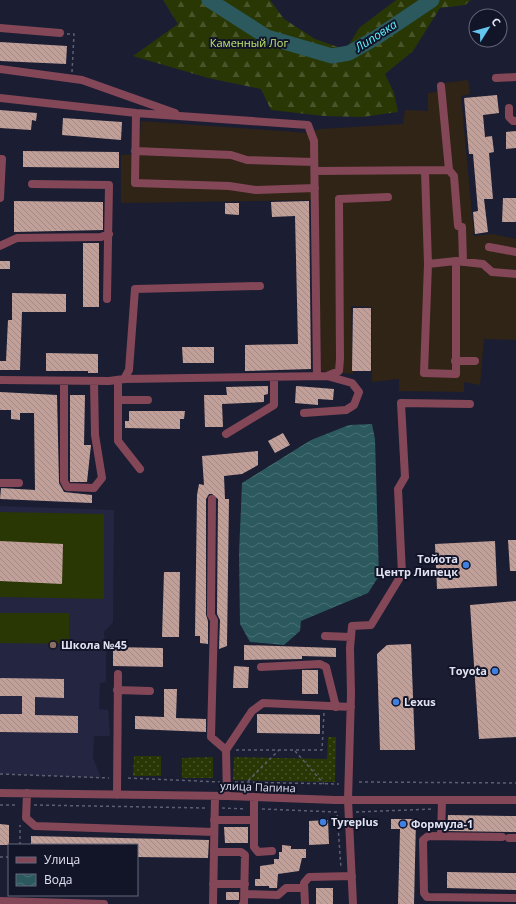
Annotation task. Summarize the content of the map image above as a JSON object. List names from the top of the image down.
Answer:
{
  "streets": {
    "street": ["улица Папина"]
  },
  "water": ["Липовка"],
  "parks": ["Каменный Лог"],
  "places": [
    "Тойота Центр Липецк",
    "Школа №45",
    "Toyota",
    "Lexus",
    "Tyreplus",
    "Формула-1"
  ],
  "legend": ["Улица", "Вода"],
  "north": "top right"
}
